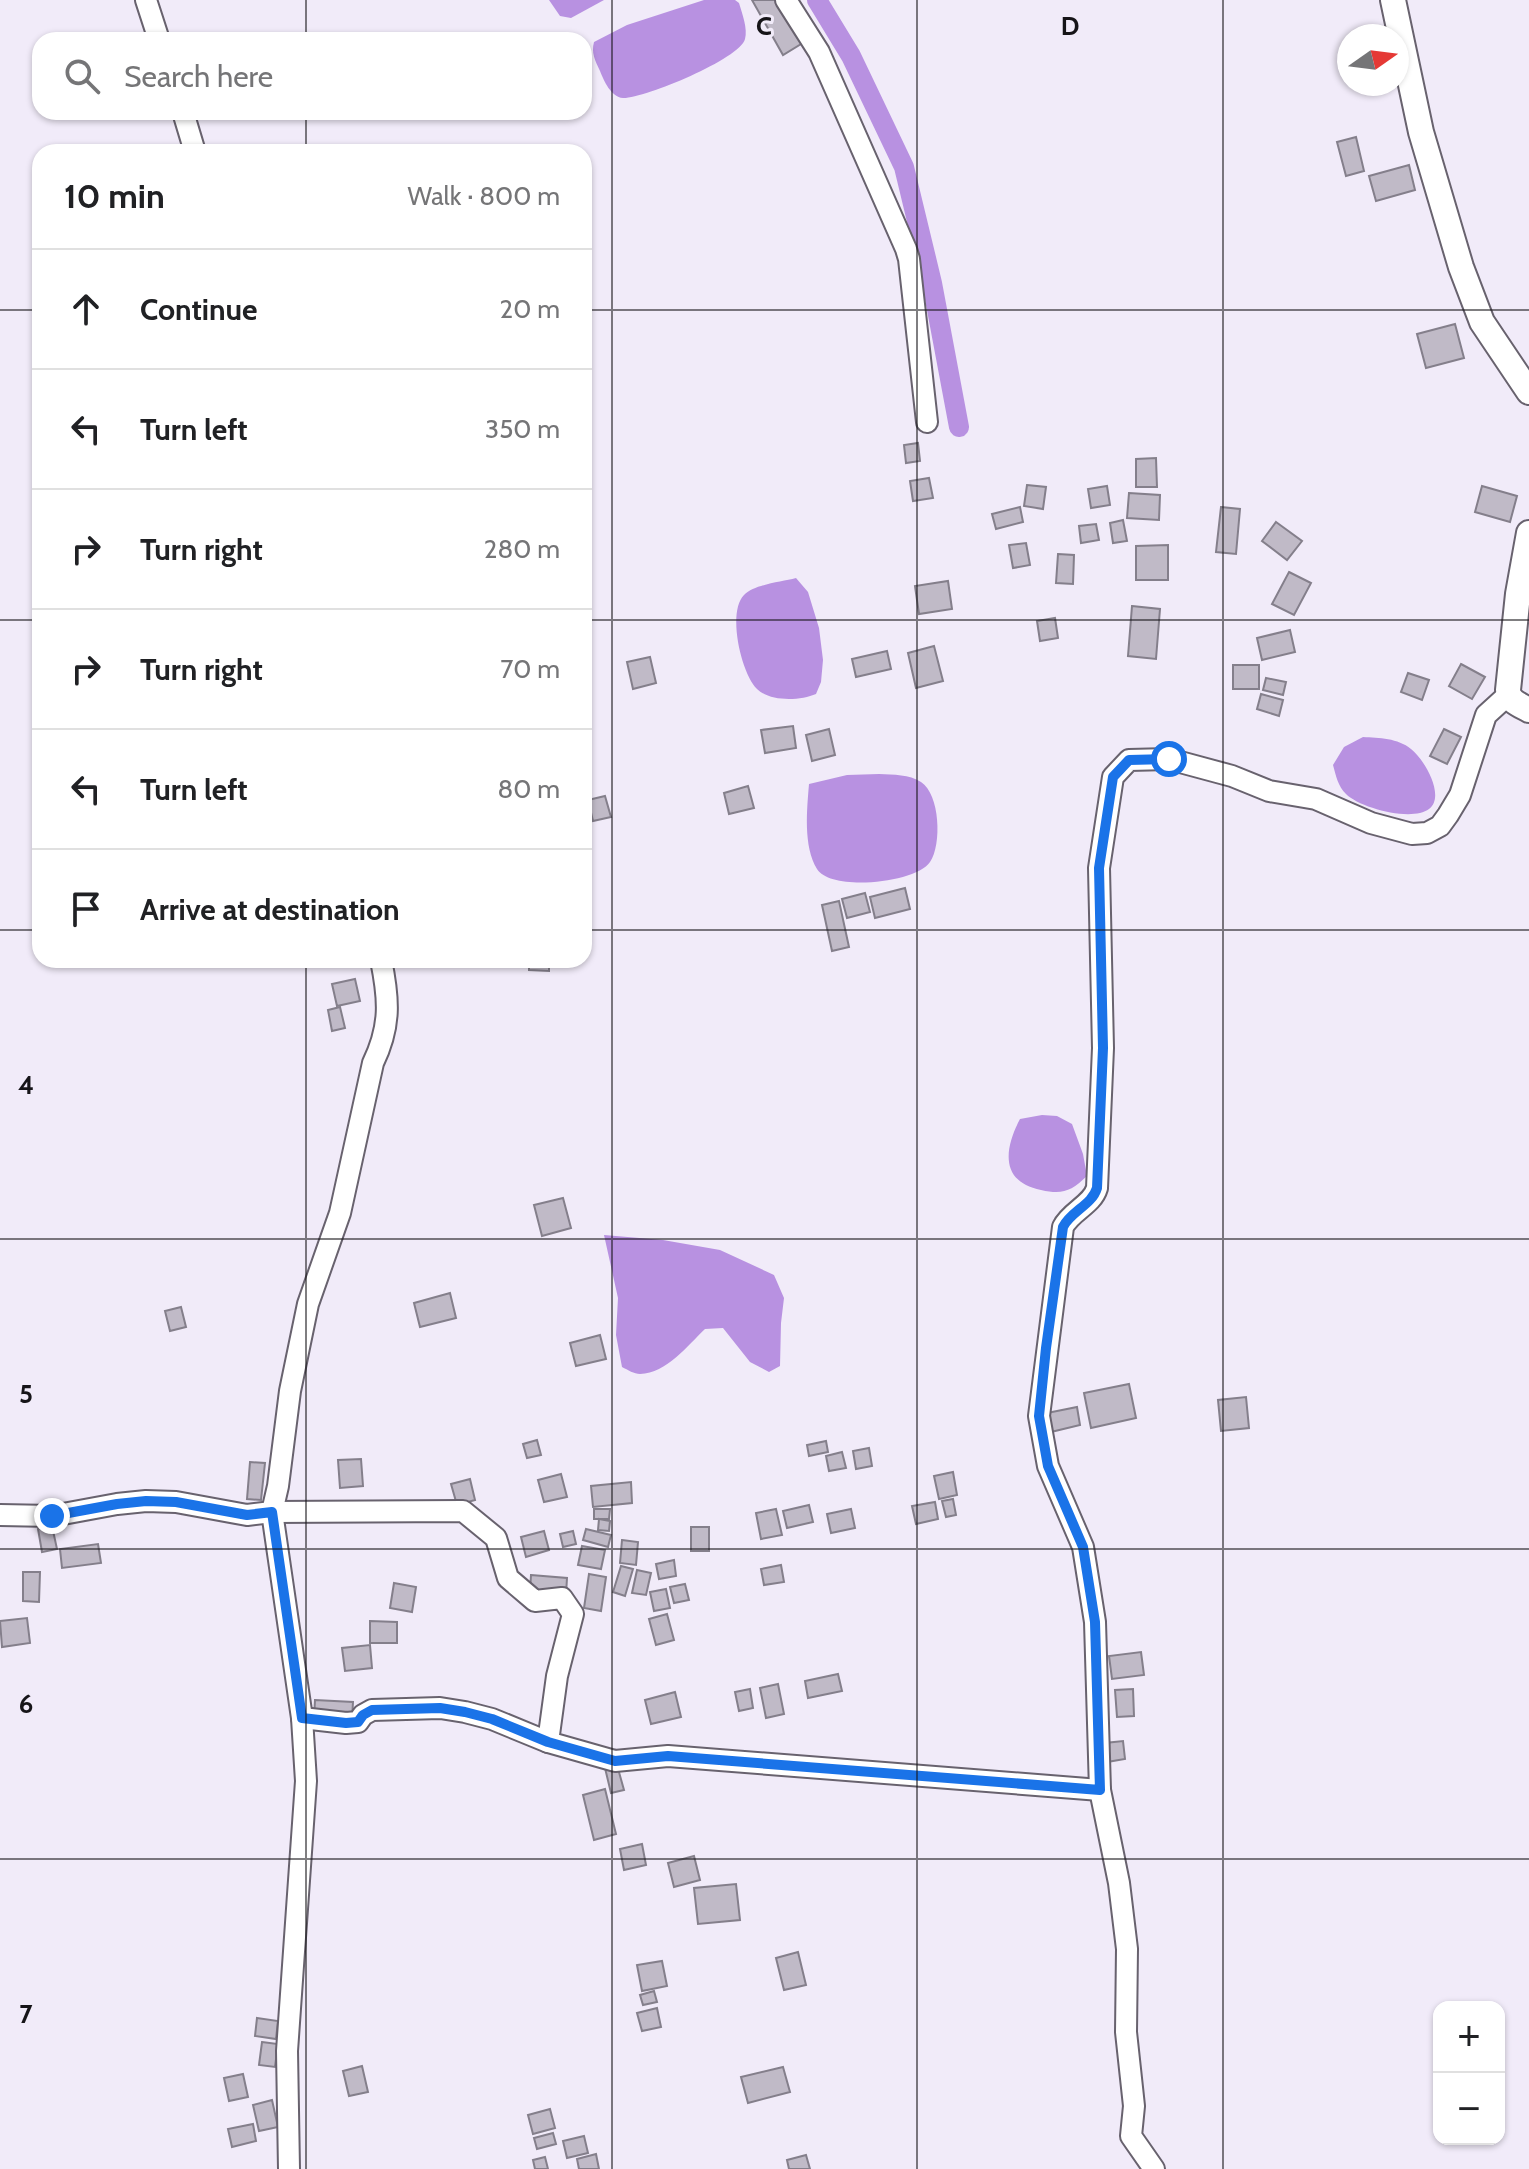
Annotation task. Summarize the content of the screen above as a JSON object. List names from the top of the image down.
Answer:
{
  "north": "right",
  "page": {
    "search": "Search here",
    "heading": ["10 min", "Walk · 800 m"],
    "list": [
      ["Continue", "20 m"],
      ["Turn left", "350 m"],
      ["Turn right", "280 m"],
      ["Turn right", "70 m"],
      ["Turn left", "80 m"],
      "Arrive at destination"
    ],
    "map_buttons": ["+", "−"]
  },
  "grid": {
    "columns": ["C", "D"],
    "rows": [
      "4",
      "5",
      "6",
      "7"
    ]
  }
}
